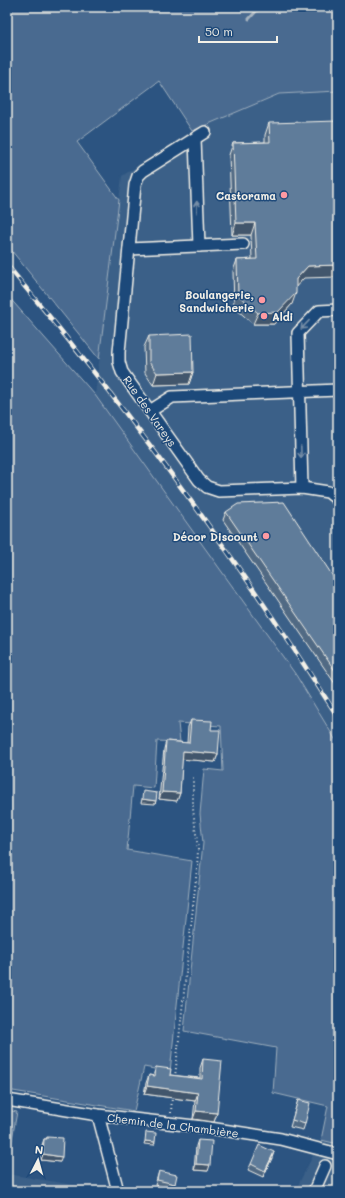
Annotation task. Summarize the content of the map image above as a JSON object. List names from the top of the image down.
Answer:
{
  "streets": {
    "street": ["Rue des Vareys", "Chemin de la Chambière"]
  },
  "places": [
    "Castorama",
    "Boulangerie, Sandwicherie",
    "Aldi",
    "Décor Discount"
  ],
  "scale_bar": "50 m",
  "north": "top"
}
